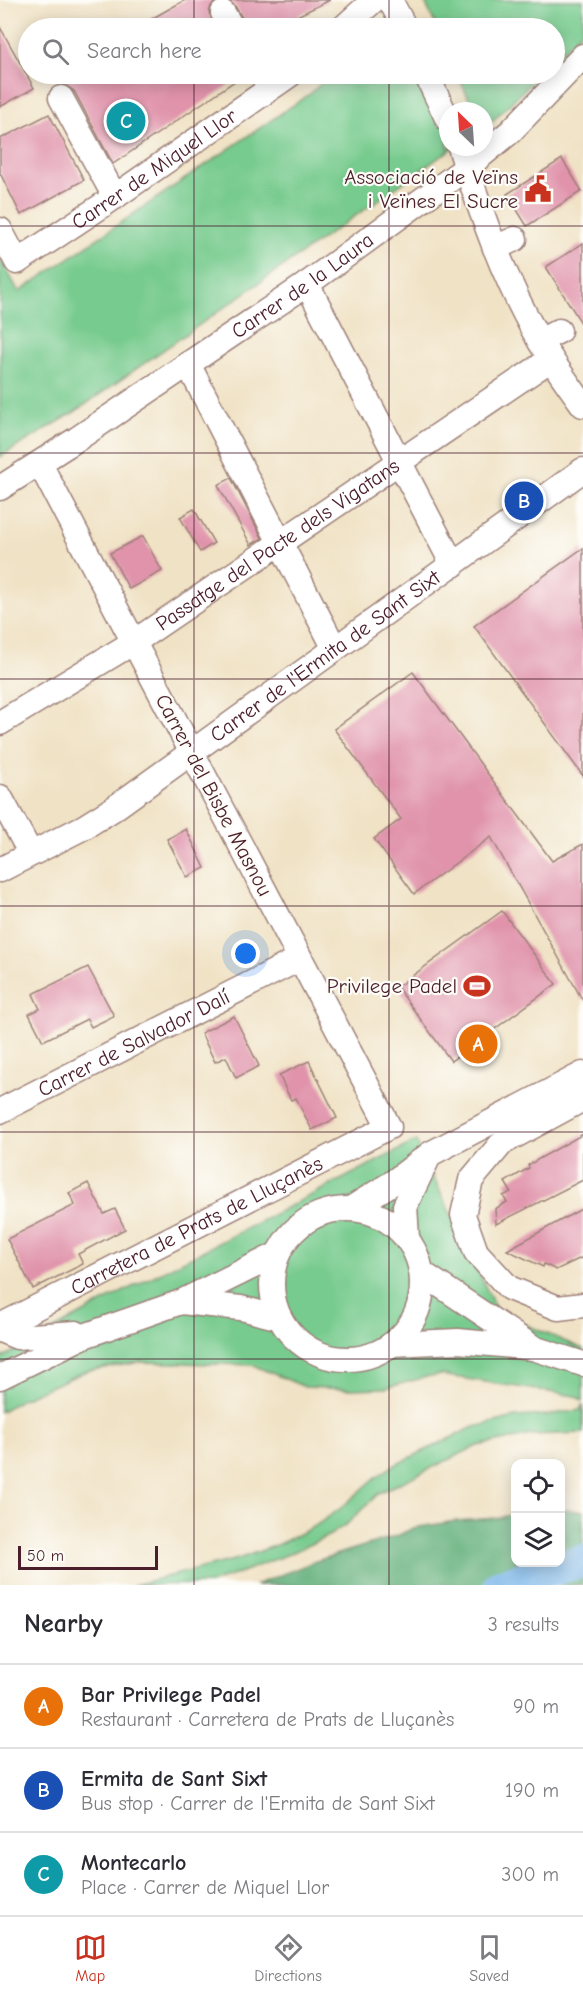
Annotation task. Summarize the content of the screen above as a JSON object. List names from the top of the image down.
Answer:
{
  "streets": {
    "street": [
      "Carrer de Miquel Llor",
      "Carrer de la Laura",
      "Passatge del Pacte dels Vigatans",
      "Carrer de l'Ermita de Sant Sixt",
      "Carrer del Bisbe Masnou",
      "Carrer de Salvador Dalí",
      "Carretera de Prats de Lluçanès"
    ]
  },
  "crossings": [
    ["Carrer de la Laura", "Carrer del Bisbe Masnou"],
    ["Passatge del Pacte dels Vigatans", "Carrer del Bisbe Masnou"],
    ["Carrer de l'Ermita de Sant Sixt", "Carrer del Bisbe Masnou"],
    ["Carrer del Bisbe Masnou", "Carrer de Salvador Dalí"],
    ["Carrer del Bisbe Masnou", "Carretera de Prats de Lluçanès"]
  ],
  "places": {
    "public building": ["Associació de Veïns i Veïnes El Sucre"],
    "sports": ["Privilege Padel"]
  },
  "scale_bar": "50 m",
  "north": "top left",
  "page": {
    "search": "Search here",
    "pins": ["C", "B", "A"],
    "scale": "50 m",
    "heading": ["Nearby", "3 results"],
    "list": [
      {
        "mark": "A",
        "name": "Bar Privilege Padel",
        "note": "Restaurant · Carretera de Prats de Lluçanès",
        "value": "90 m"
      },
      {
        "mark": "B",
        "name": "Ermita de Sant Sixt",
        "note": "Bus stop · Carrer de l'Ermita de Sant Sixt",
        "value": "190 m"
      },
      {
        "mark": "C",
        "name": "Montecarlo",
        "note": "Place · Carrer de Miquel Llor",
        "value": "300 m"
      }
    ],
    "nav": ["Map", "Directions", "Saved"]
  }
}
